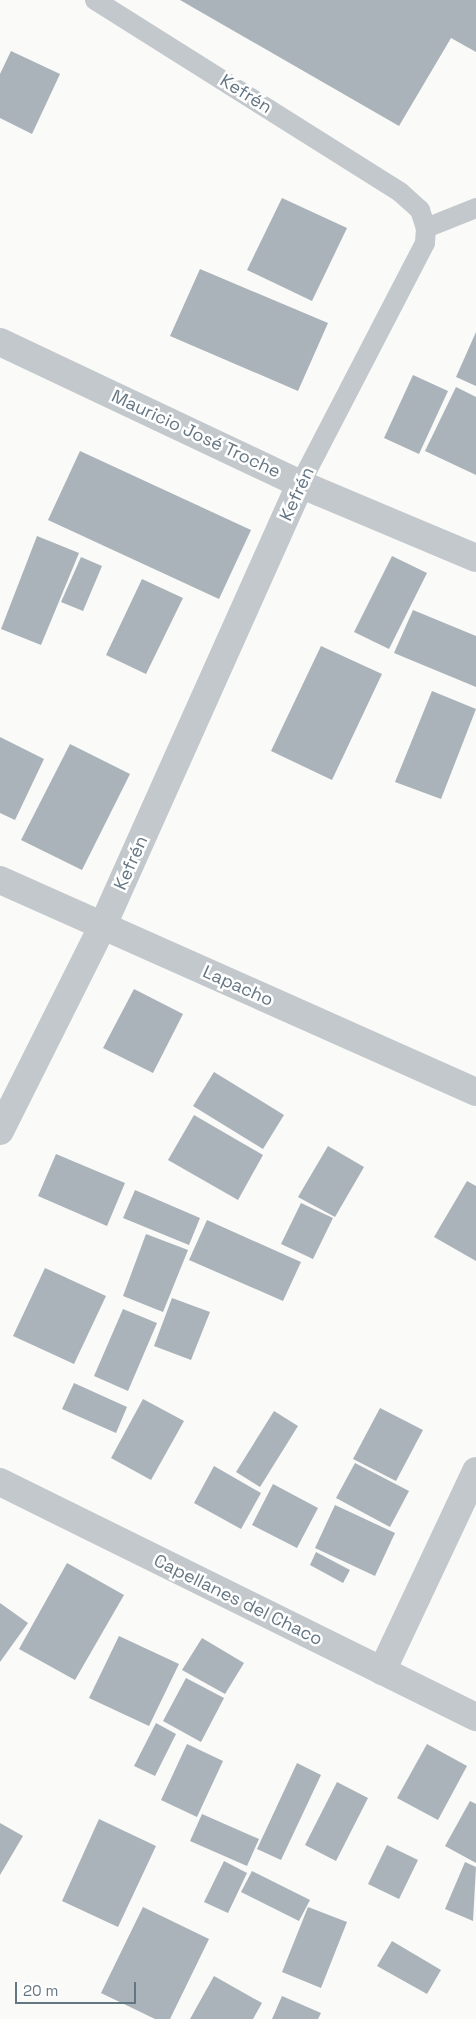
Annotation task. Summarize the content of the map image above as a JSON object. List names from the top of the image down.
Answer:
{
  "streets": {
    "street": [
      "Kefrén",
      "Mauricio José Troche",
      "Lapacho",
      "Capellanes del Chaco"
    ]
  },
  "crossings": [
    ["Kefrén", "Mauricio José Troche"],
    ["Kefrén", "Lapacho"]
  ],
  "scale_bar": "20 m"
}
